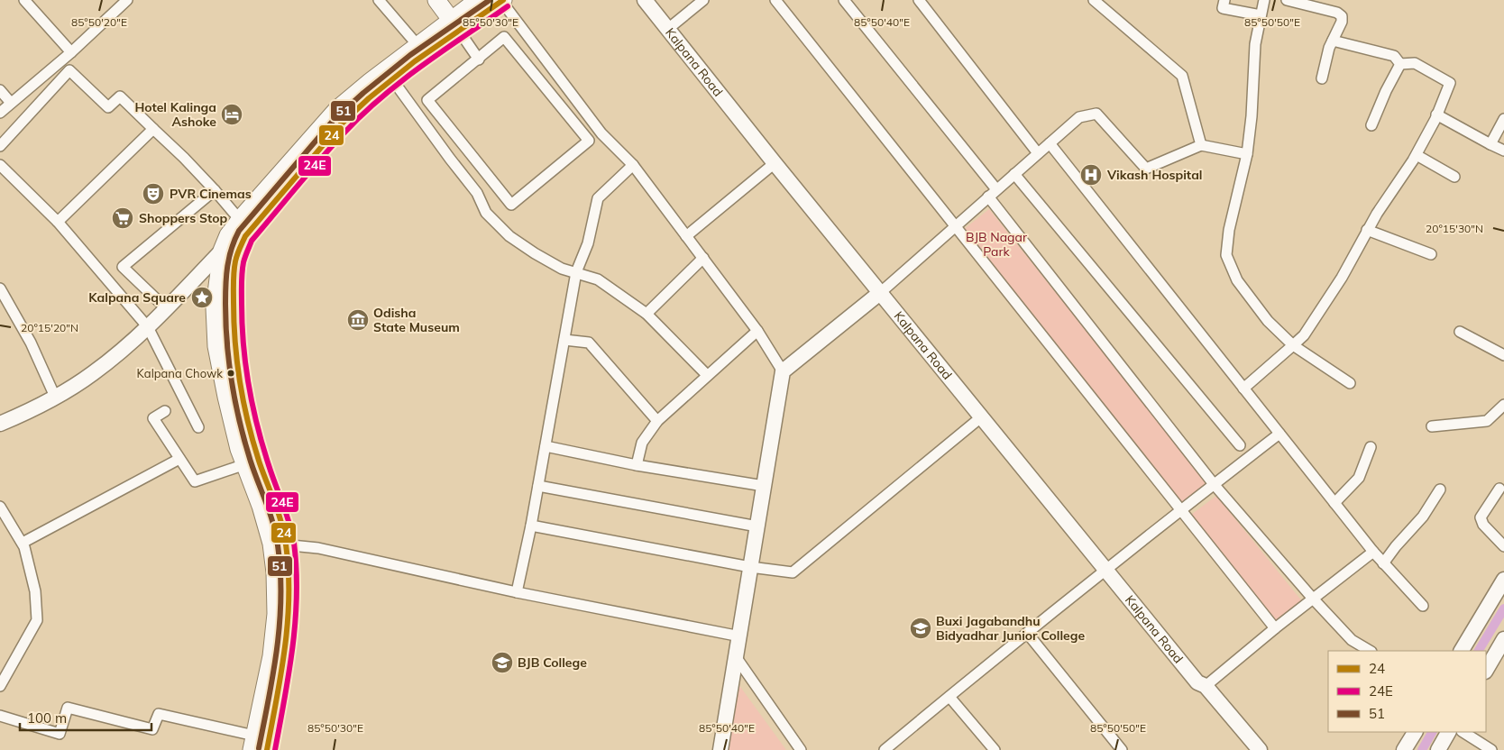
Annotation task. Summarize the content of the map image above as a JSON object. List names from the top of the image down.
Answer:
{
  "streets": {
    "street": ["Kalpana Road"]
  },
  "parks": ["BJB Nagar Park"],
  "places": {
    "hotel": ["Hotel Kalinga Ashoke"],
    "hospital": ["Vikash Hospital"],
    "theatre": ["PVR Cinemas"],
    "supermarket": ["Shoppers Stop"],
    "place": ["Kalpana Square"],
    "museum": ["Odisha State Museum"],
    "other": ["Kalpana Chowk"],
    "school or university": ["Buxi Jagabandhu Bidyadhar Junior College", "BJB College"]
  },
  "lines": ["transit line 24", "transit line 51", "transit line 24E"],
  "legend": ["24", "24E", "51"],
  "scale_bar": "100 m",
  "coordinates": [
    "85°50'20\"E",
    "85°50'30\"E",
    "85°50'40\"E",
    "85°50'50\"E",
    "20°15'30\"N",
    "20°15'20\"N"
  ]
}
